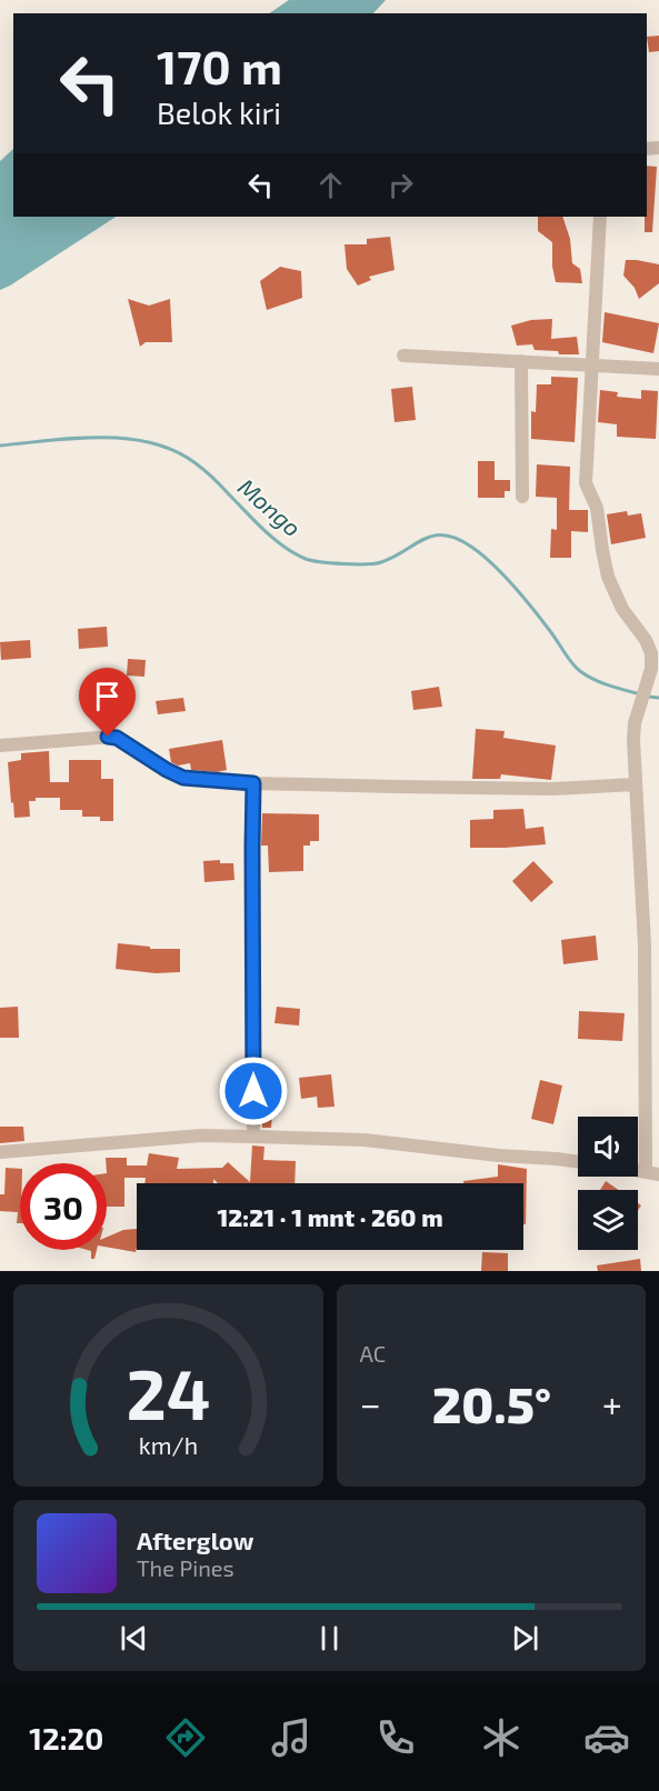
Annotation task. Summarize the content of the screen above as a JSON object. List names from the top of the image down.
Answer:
{
  "water": ["Mongo"],
  "page": {
    "turn": ["170 m", "Belok kiri"],
    "limit": "30",
    "trip": "12:21 · 1 mnt · 260 m",
    "tile": "AC",
    "heat": ["−", "20.5°", "+"],
    "song": ["Afterglow", "The Pines"],
    "tabs": "12:20",
    "gauge": ["24", "km/h"]
  }
}
